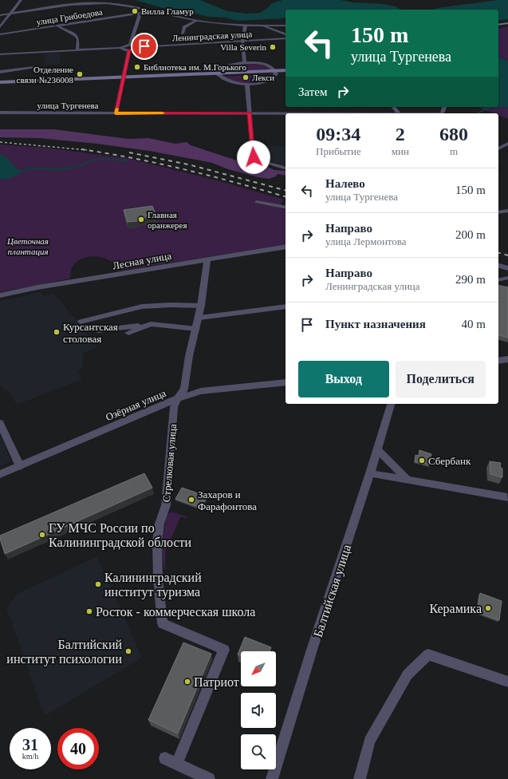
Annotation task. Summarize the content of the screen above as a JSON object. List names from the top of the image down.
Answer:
{
  "streets": {
    "street": [
      "улица Грибоедова",
      "Ленинградская улица",
      "улица Тургенева",
      "Лесная улица",
      "Озёрная улица",
      "Стрелковая улица",
      "Балтийская улица"
    ]
  },
  "crossings": [
    ["Лесная улица", "Стрелковая улица"],
    ["Озёрная улица", "Стрелковая улица"]
  ],
  "parks": ["Цветочная плантация"],
  "places": [
    "Вилла Гламур",
    "Villa Severin",
    "Библиотека им. М.Горького",
    "Отделение связи №236008",
    "Лекси",
    "Главная оранжерея",
    "Курсантская столовая",
    "Сбербанк",
    "Захаров и Фарафонтова",
    "ГУ МЧС России по Калининградской облости",
    "Калининградский институт туризма",
    "Керамика",
    "Росток - коммерческая школа",
    "Балтийский институт психологии",
    "Патриот"
  ],
  "north": "bottom left",
  "page": {
    "turn": ["150 m", "улица Тургенева"],
    "then": "Затем",
    "eta": [
      "09:34",
      "Прибытие",
      "2",
      "мин",
      "680",
      "m"
    ],
    "list": [
      {
        "name": "Налево",
        "note": "улица Тургенева",
        "value": "150 m"
      },
      {
        "name": "Направо",
        "note": "улица Лермонтова",
        "value": "200 m"
      },
      {
        "name": "Направо",
        "note": "Ленинградская улица",
        "value": "290 m"
      },
      {
        "name": "Пункт назначения",
        "value": "40 m"
      }
    ],
    "buttons": ["Выход", "Поделиться"],
    "speed": "31 km/h",
    "limit": "40"
  }
}
